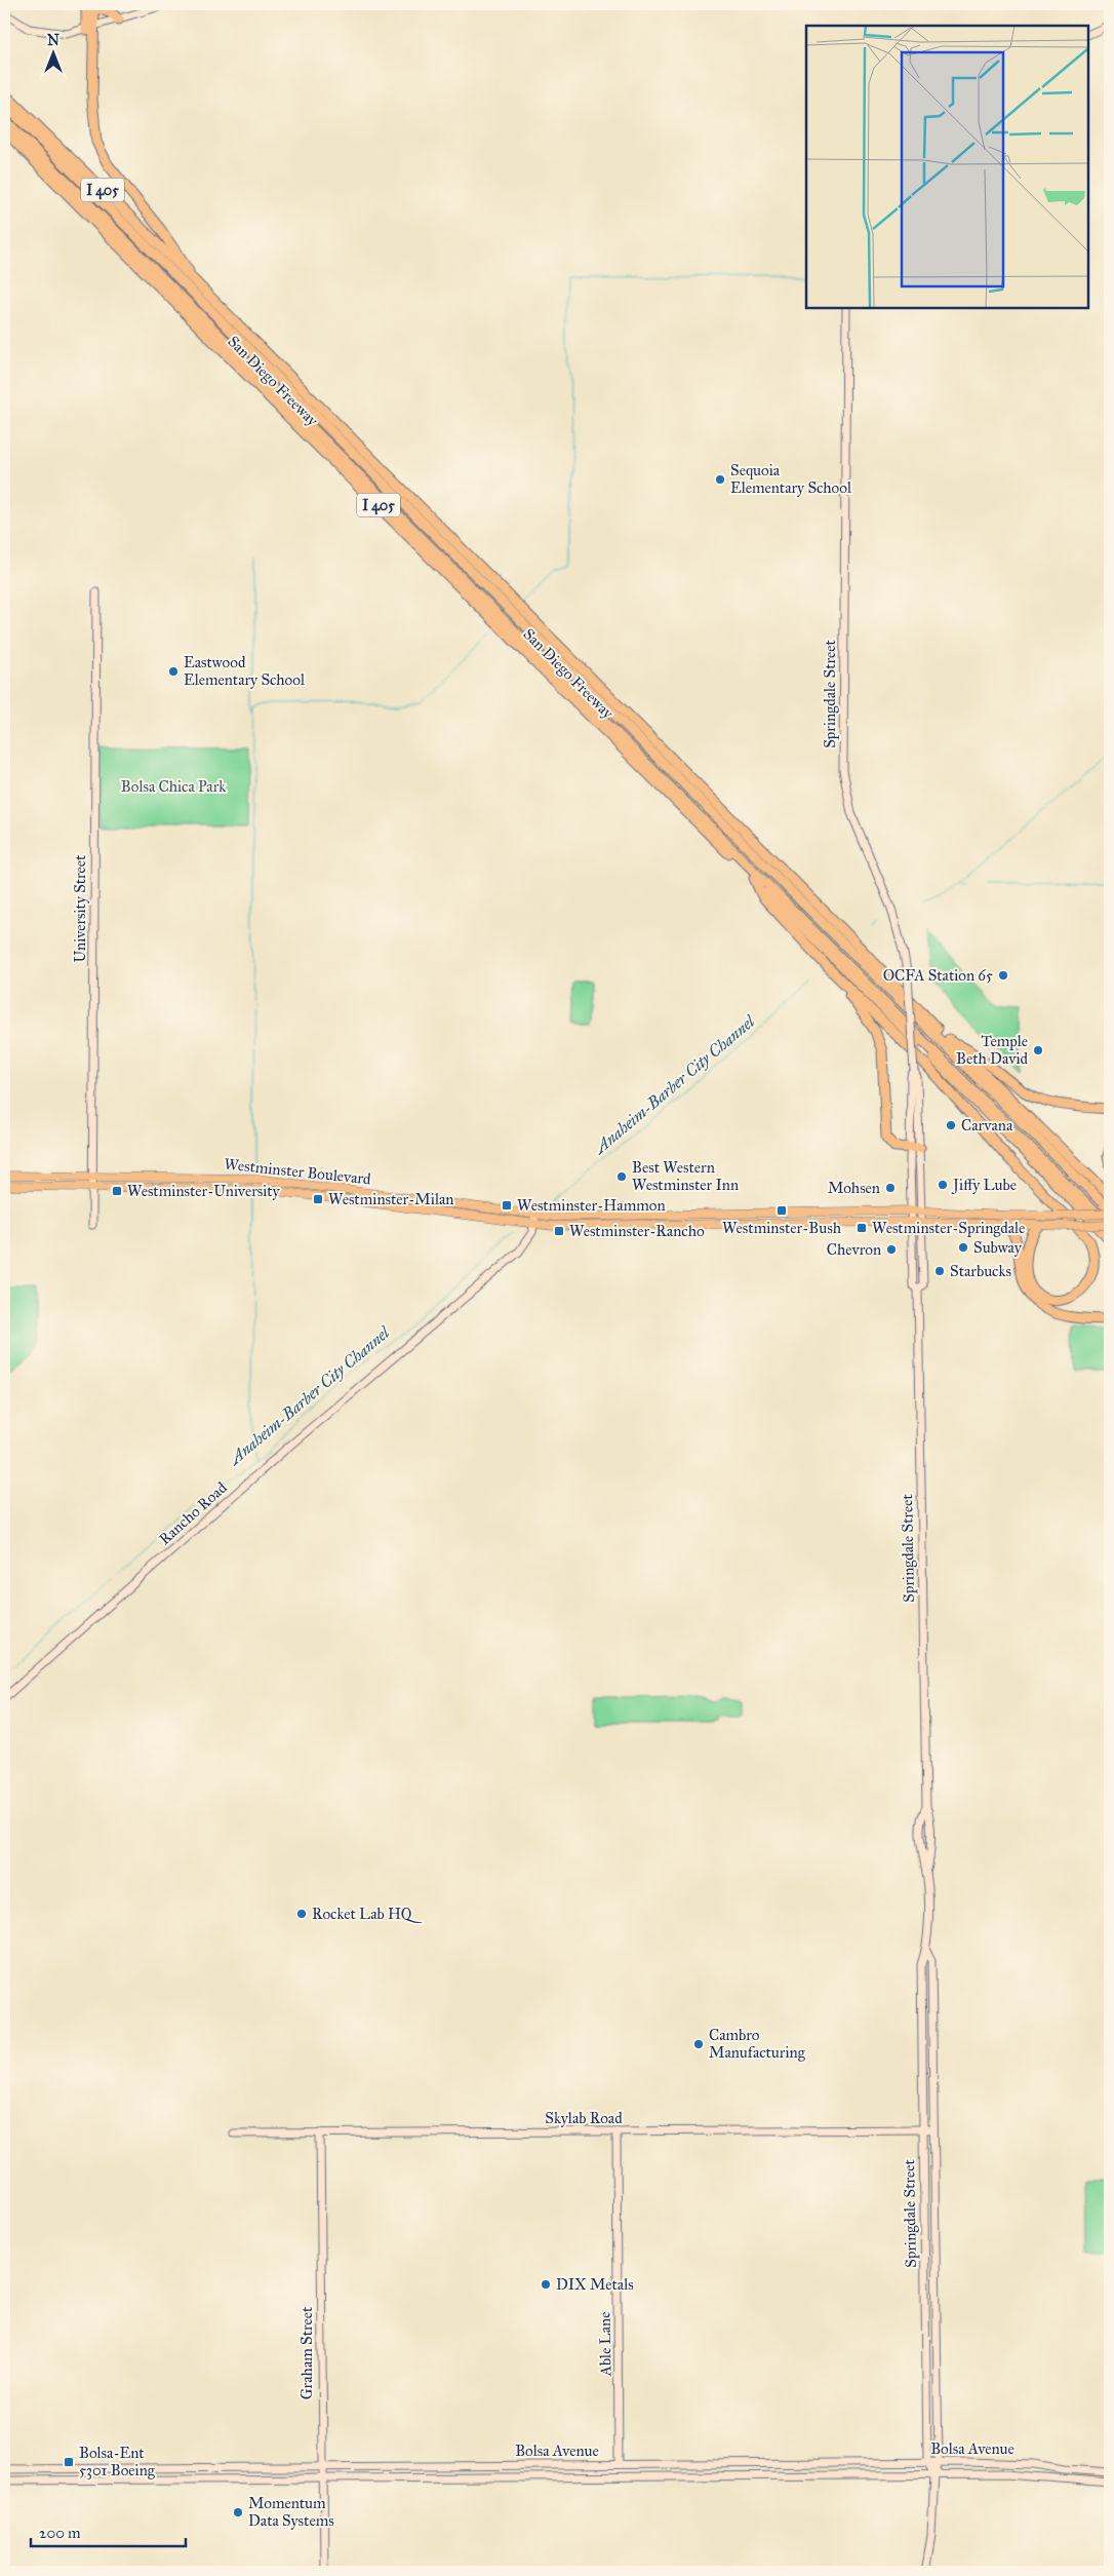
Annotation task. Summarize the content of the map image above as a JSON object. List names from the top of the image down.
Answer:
{
  "streets": {
    "highway": ["I 405", "San Diego Freeway"],
    "main road": [
      "Springdale Street",
      "University Street",
      "Westminster Boulevard",
      "Rancho Road",
      "Skylab Road",
      "Able Lane",
      "Graham Street",
      "Bolsa Avenue"
    ]
  },
  "crossings": [
    ["Springdale Street", "Westminster Boulevard"],
    ["Springdale Street", "Skylab Road"],
    ["Springdale Street", "Bolsa Avenue"],
    ["University Street", "Westminster Boulevard"],
    ["Westminster Boulevard", "Rancho Road"],
    ["Skylab Road", "Able Lane"],
    ["Skylab Road", "Graham Street"],
    ["Able Lane", "Bolsa Avenue"],
    ["Graham Street", "Bolsa Avenue"]
  ],
  "water": ["Anaheim-Barber City Channel"],
  "parks": ["Bolsa Chica Park"],
  "places": {
    "other": [
      "Sequoia Elementary School",
      "Eastwood Elementary School",
      "OCFA Station 65",
      "Temple Beth David",
      "Carvana",
      "Best Western Westminster Inn",
      "Jiffy Lube",
      "Mohsen",
      "Subway",
      "Chevron",
      "Starbucks",
      "Rocket Lab HQ",
      "Cambro Manufacturing",
      "DIX Metals",
      "Momentum Data Systems"
    ],
    "transit": [
      "Westminster-University",
      "Westminster-Milan",
      "Westminster-Hammon",
      "Westminster-Bush",
      "Westminster-Springdale",
      "Westminster-Rancho",
      "Bolsa-Ent 5301 Boeing"
    ]
  },
  "scale_bar": "200 m",
  "north": "top"
}
